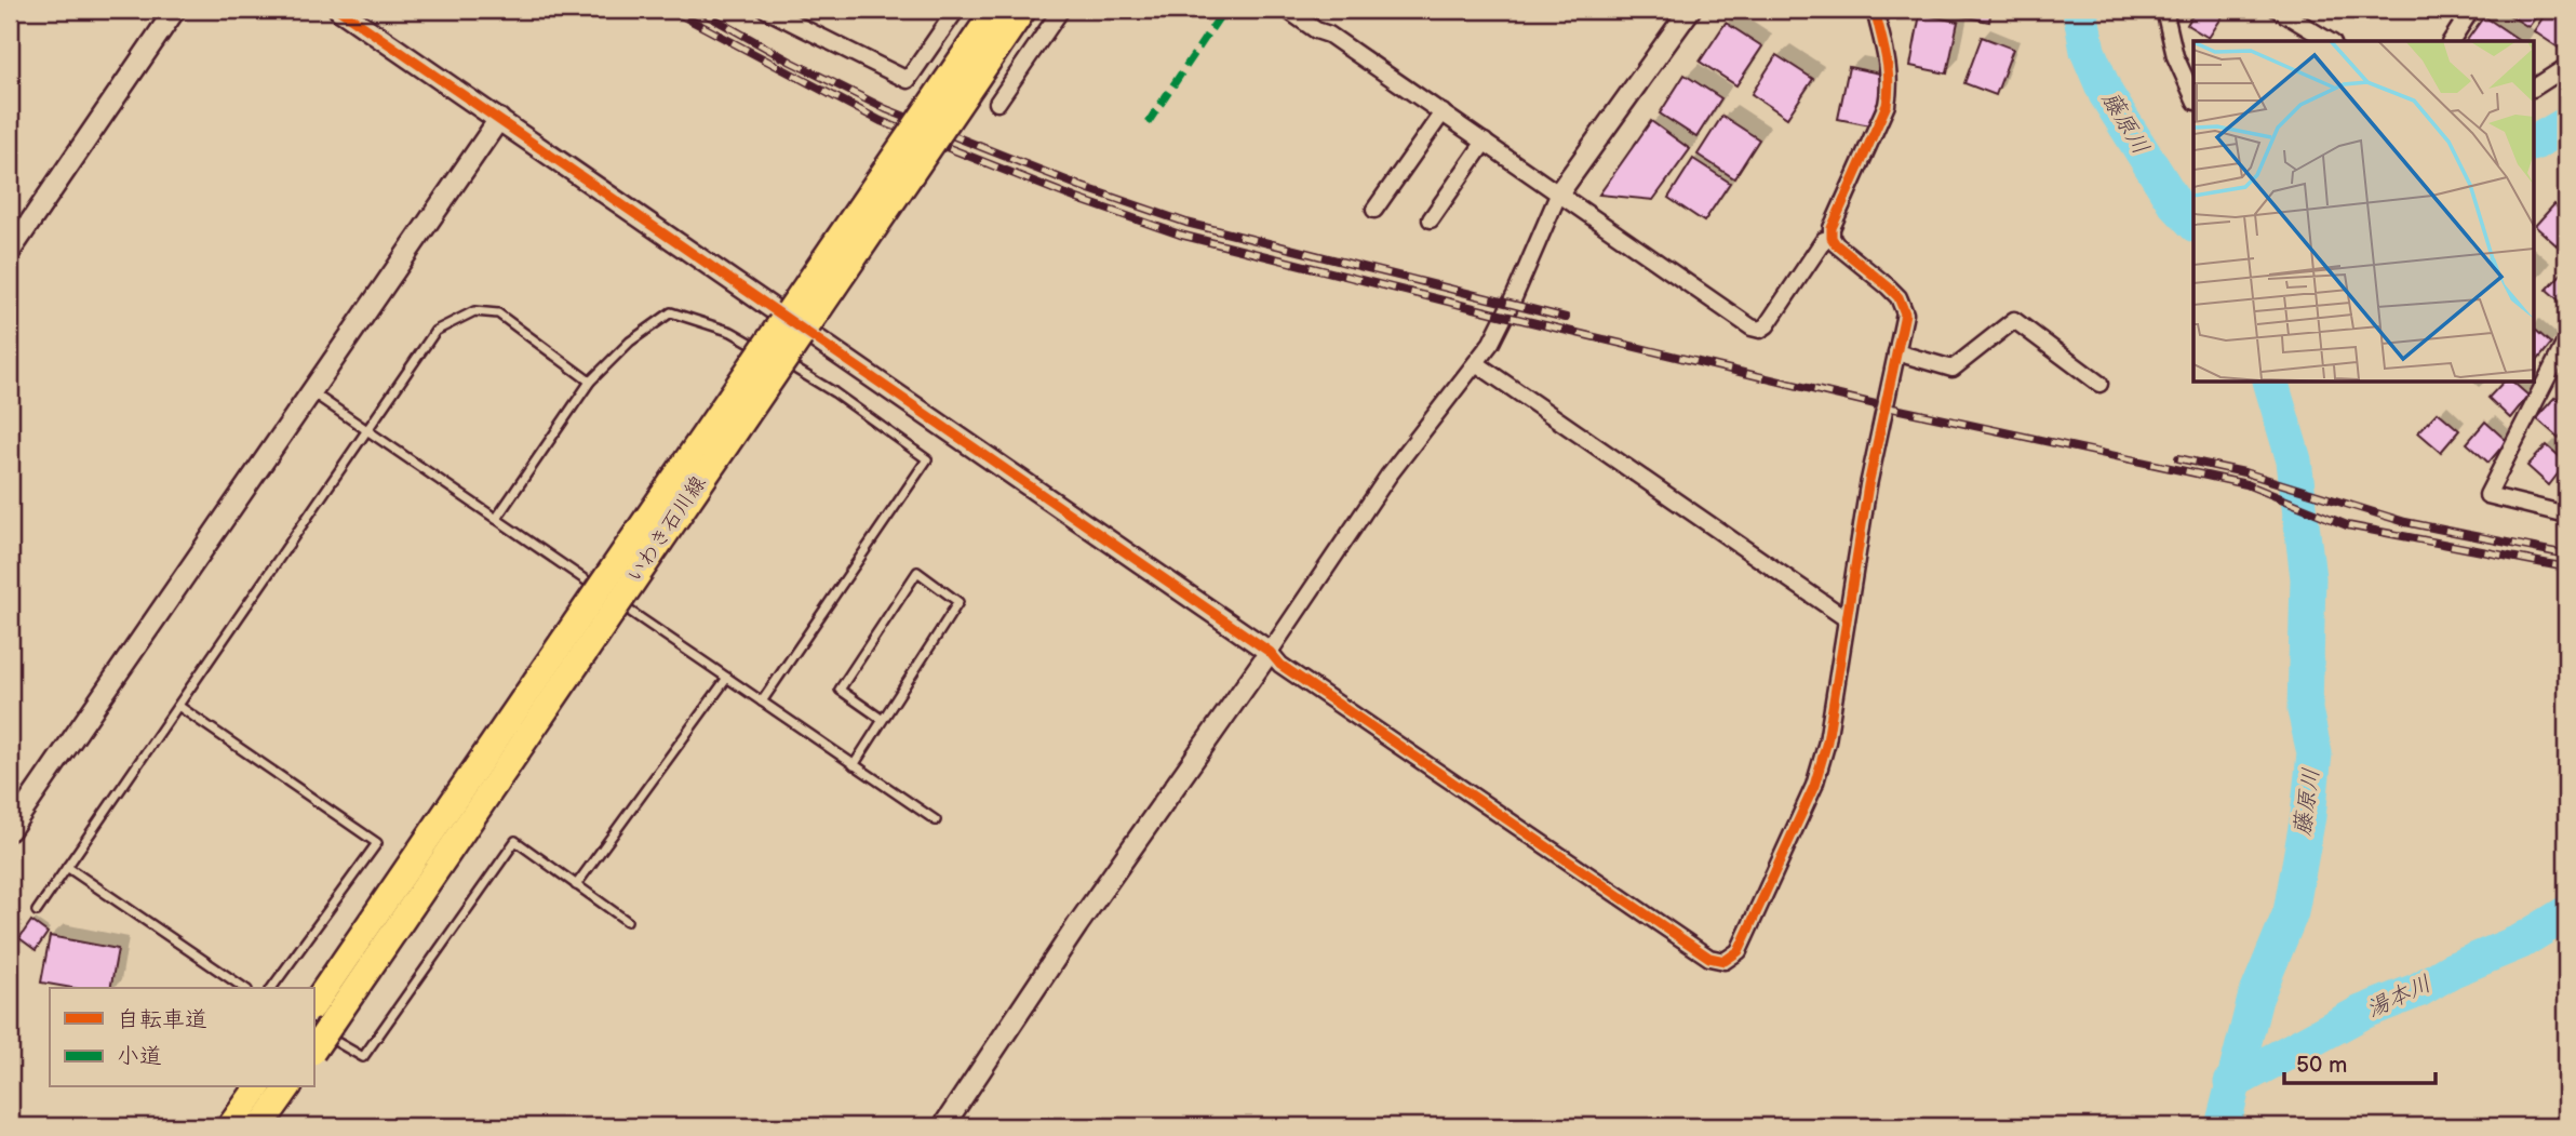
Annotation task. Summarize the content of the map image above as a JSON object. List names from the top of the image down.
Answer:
{
  "streets": {
    "main road": ["いわき石川線"]
  },
  "water": ["藤原川", "湯本川"],
  "legend": ["自転車道", "小道"],
  "scale_bar": "50 m"
}
